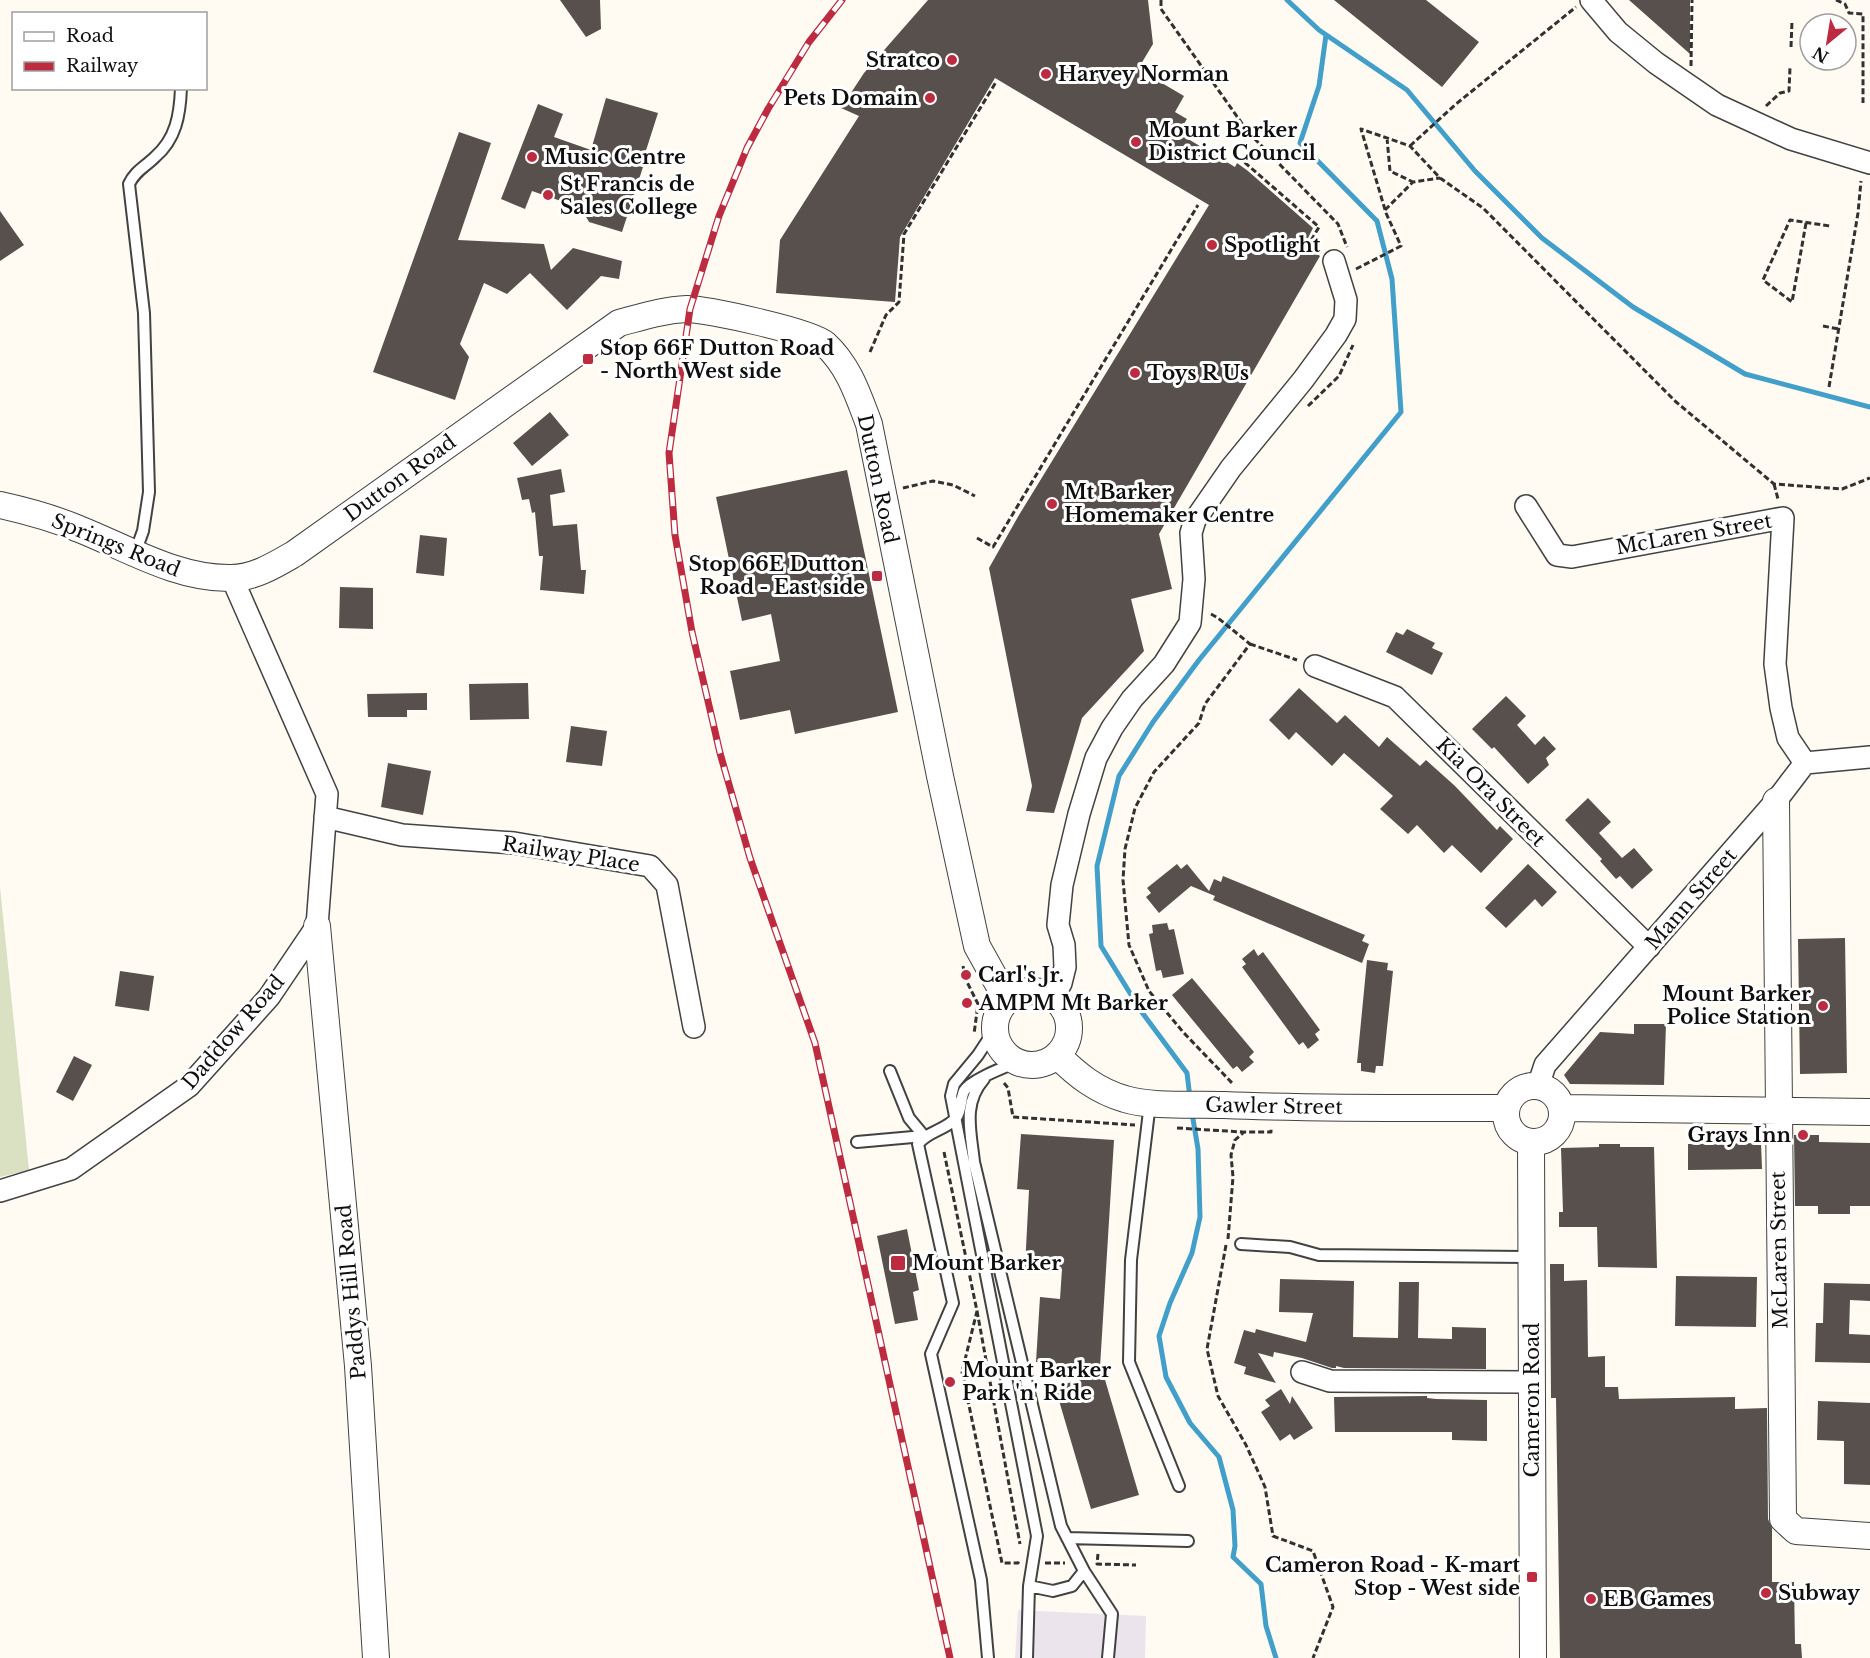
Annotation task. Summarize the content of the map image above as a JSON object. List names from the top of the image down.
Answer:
{
  "streets": {
    "street": [
      "Dutton Road",
      "McLaren Street",
      "Springs Road",
      "Kia Ora Street",
      "Railway Place",
      "Mann Street",
      "Daddow Road",
      "Gawler Street",
      "Paddys Hill Road",
      "Cameron Road"
    ]
  },
  "crossings": [
    ["Dutton Road", "Springs Road"],
    ["Dutton Road", "Daddow Road"],
    ["Dutton Road", "Gawler Street"],
    ["McLaren Street", "Mann Street"],
    ["Springs Road", "Daddow Road"],
    ["Kia Ora Street", "Mann Street"],
    ["Railway Place", "Daddow Road"],
    ["Mann Street", "Gawler Street"],
    ["Mann Street", "Cameron Road"],
    ["Daddow Road", "Paddys Hill Road"],
    ["Gawler Street", "Cameron Road"]
  ],
  "places": {
    "other": [
      "Stratco",
      "Harvey Norman",
      "Pets Domain",
      "Mount Barker District Council",
      "Music Centre",
      "St Francis de Sales College",
      "Spotlight",
      "Toys R Us",
      "Mt Barker Homemaker Centre",
      "Carl's Jr.",
      "AMPM Mt Barker",
      "Mount Barker Police Station",
      "Grays Inn",
      "Mount Barker Park 'n' Ride",
      "Subway",
      "EB Games"
    ],
    "transit": [
      "Stop 66F Dutton Road - North West side",
      "Stop 66E Dutton Road - East side",
      "Mount Barker",
      "Cameron Road - K-mart Stop - West side"
    ]
  },
  "legend": ["Road", "Railway"],
  "north": "bottom left"
}
